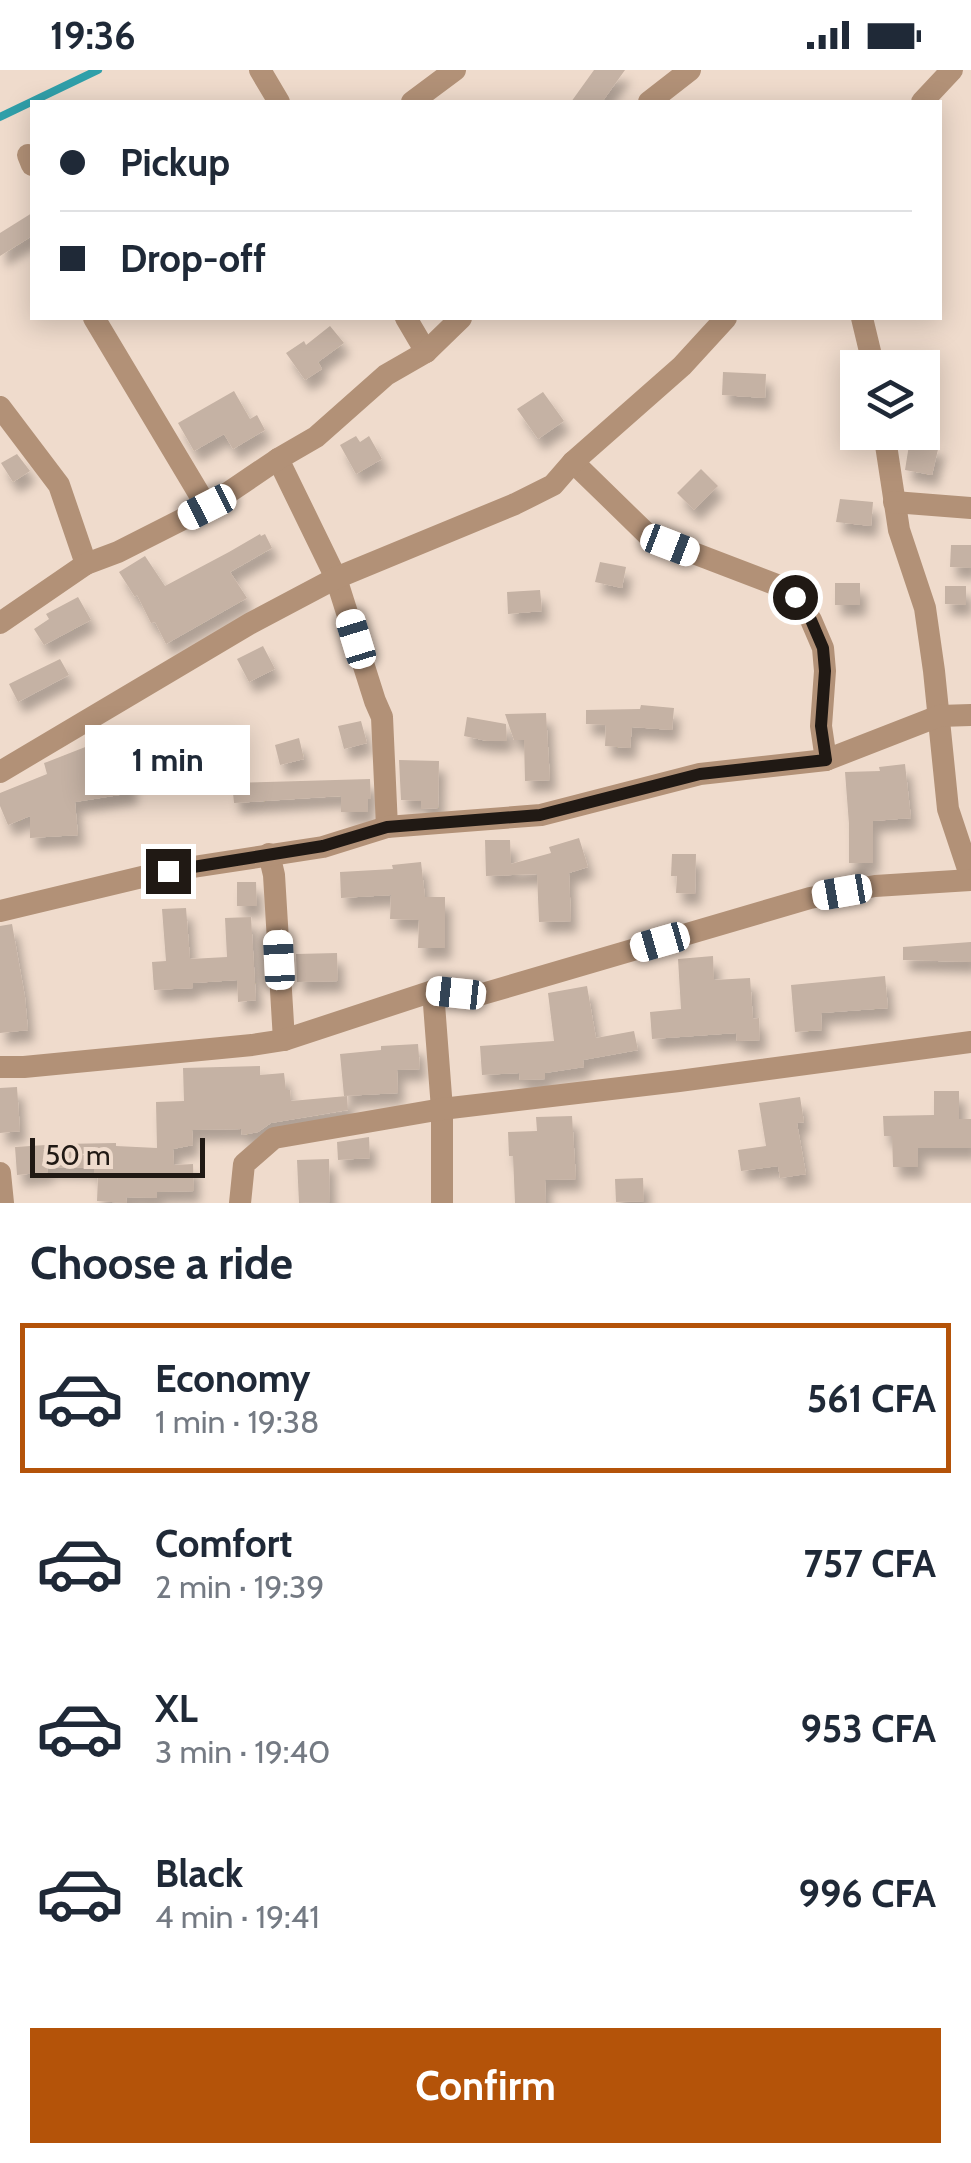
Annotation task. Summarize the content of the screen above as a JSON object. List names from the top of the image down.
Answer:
{
  "scale_bar": "50 m",
  "page": {
    "status": "19:36",
    "banner": ["Pickup", "Drop-off"],
    "bubble": "1 min",
    "scale": "50 m",
    "heading": "Choose a ride",
    "list": [
      {
        "name": "Economy",
        "note": "1 min · 19:38",
        "value": "561 CFA"
      },
      {
        "name": "Comfort",
        "note": "2 min · 19:39",
        "value": "757 CFA"
      },
      {
        "name": "XL",
        "note": "3 min · 19:40",
        "value": "953 CFA"
      },
      {
        "name": "Black",
        "note": "4 min · 19:41",
        "value": "996 CFA"
      }
    ],
    "buttons": "Confirm"
  }
}
